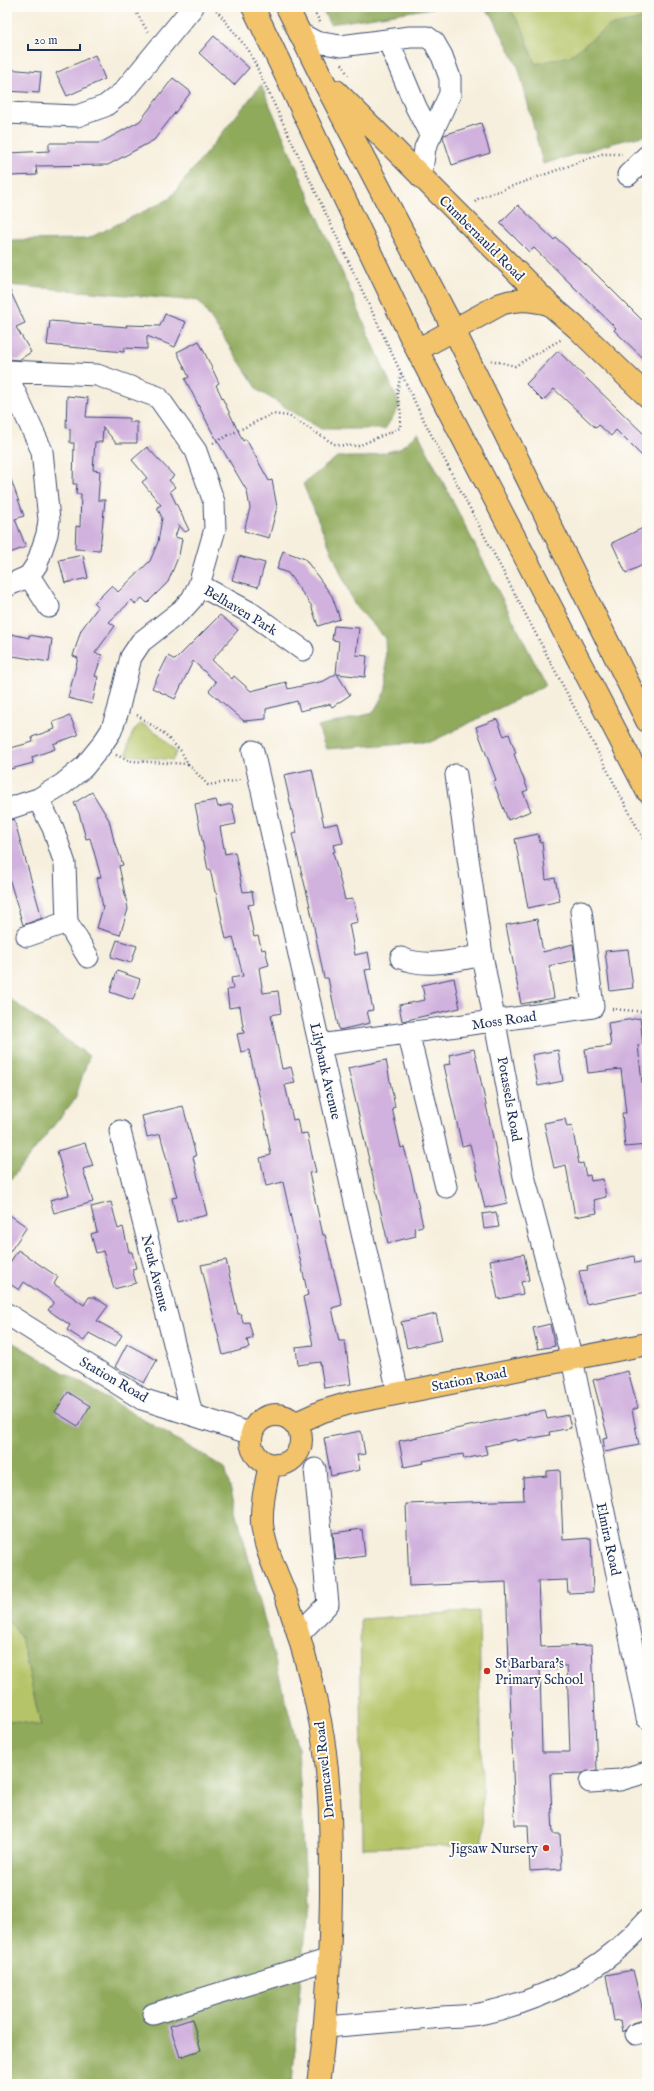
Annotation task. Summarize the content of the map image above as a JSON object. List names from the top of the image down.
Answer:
{
  "streets": {
    "main road": ["Cumbernauld Road", "Station Road", "Drumcavel Road"],
    "street": [
      "Belhaven Park",
      "Moss Road",
      "Lilybank Avenue",
      "Potassels Road",
      "Neuk Avenue",
      "Elmira Road"
    ]
  },
  "crossings": [
    ["Moss Road", "Lilybank Avenue"],
    ["Moss Road", "Potassels Road"],
    ["Lilybank Avenue", "Station Road"],
    ["Potassels Road", "Station Road"],
    ["Potassels Road", "Elmira Road"],
    ["Neuk Avenue", "Station Road"],
    ["Station Road", "Elmira Road"],
    ["Station Road", "Drumcavel Road"]
  ],
  "places": ["St Barbara's Primary School", "Jigsaw Nursery"],
  "scale_bar": "20 m"
}
